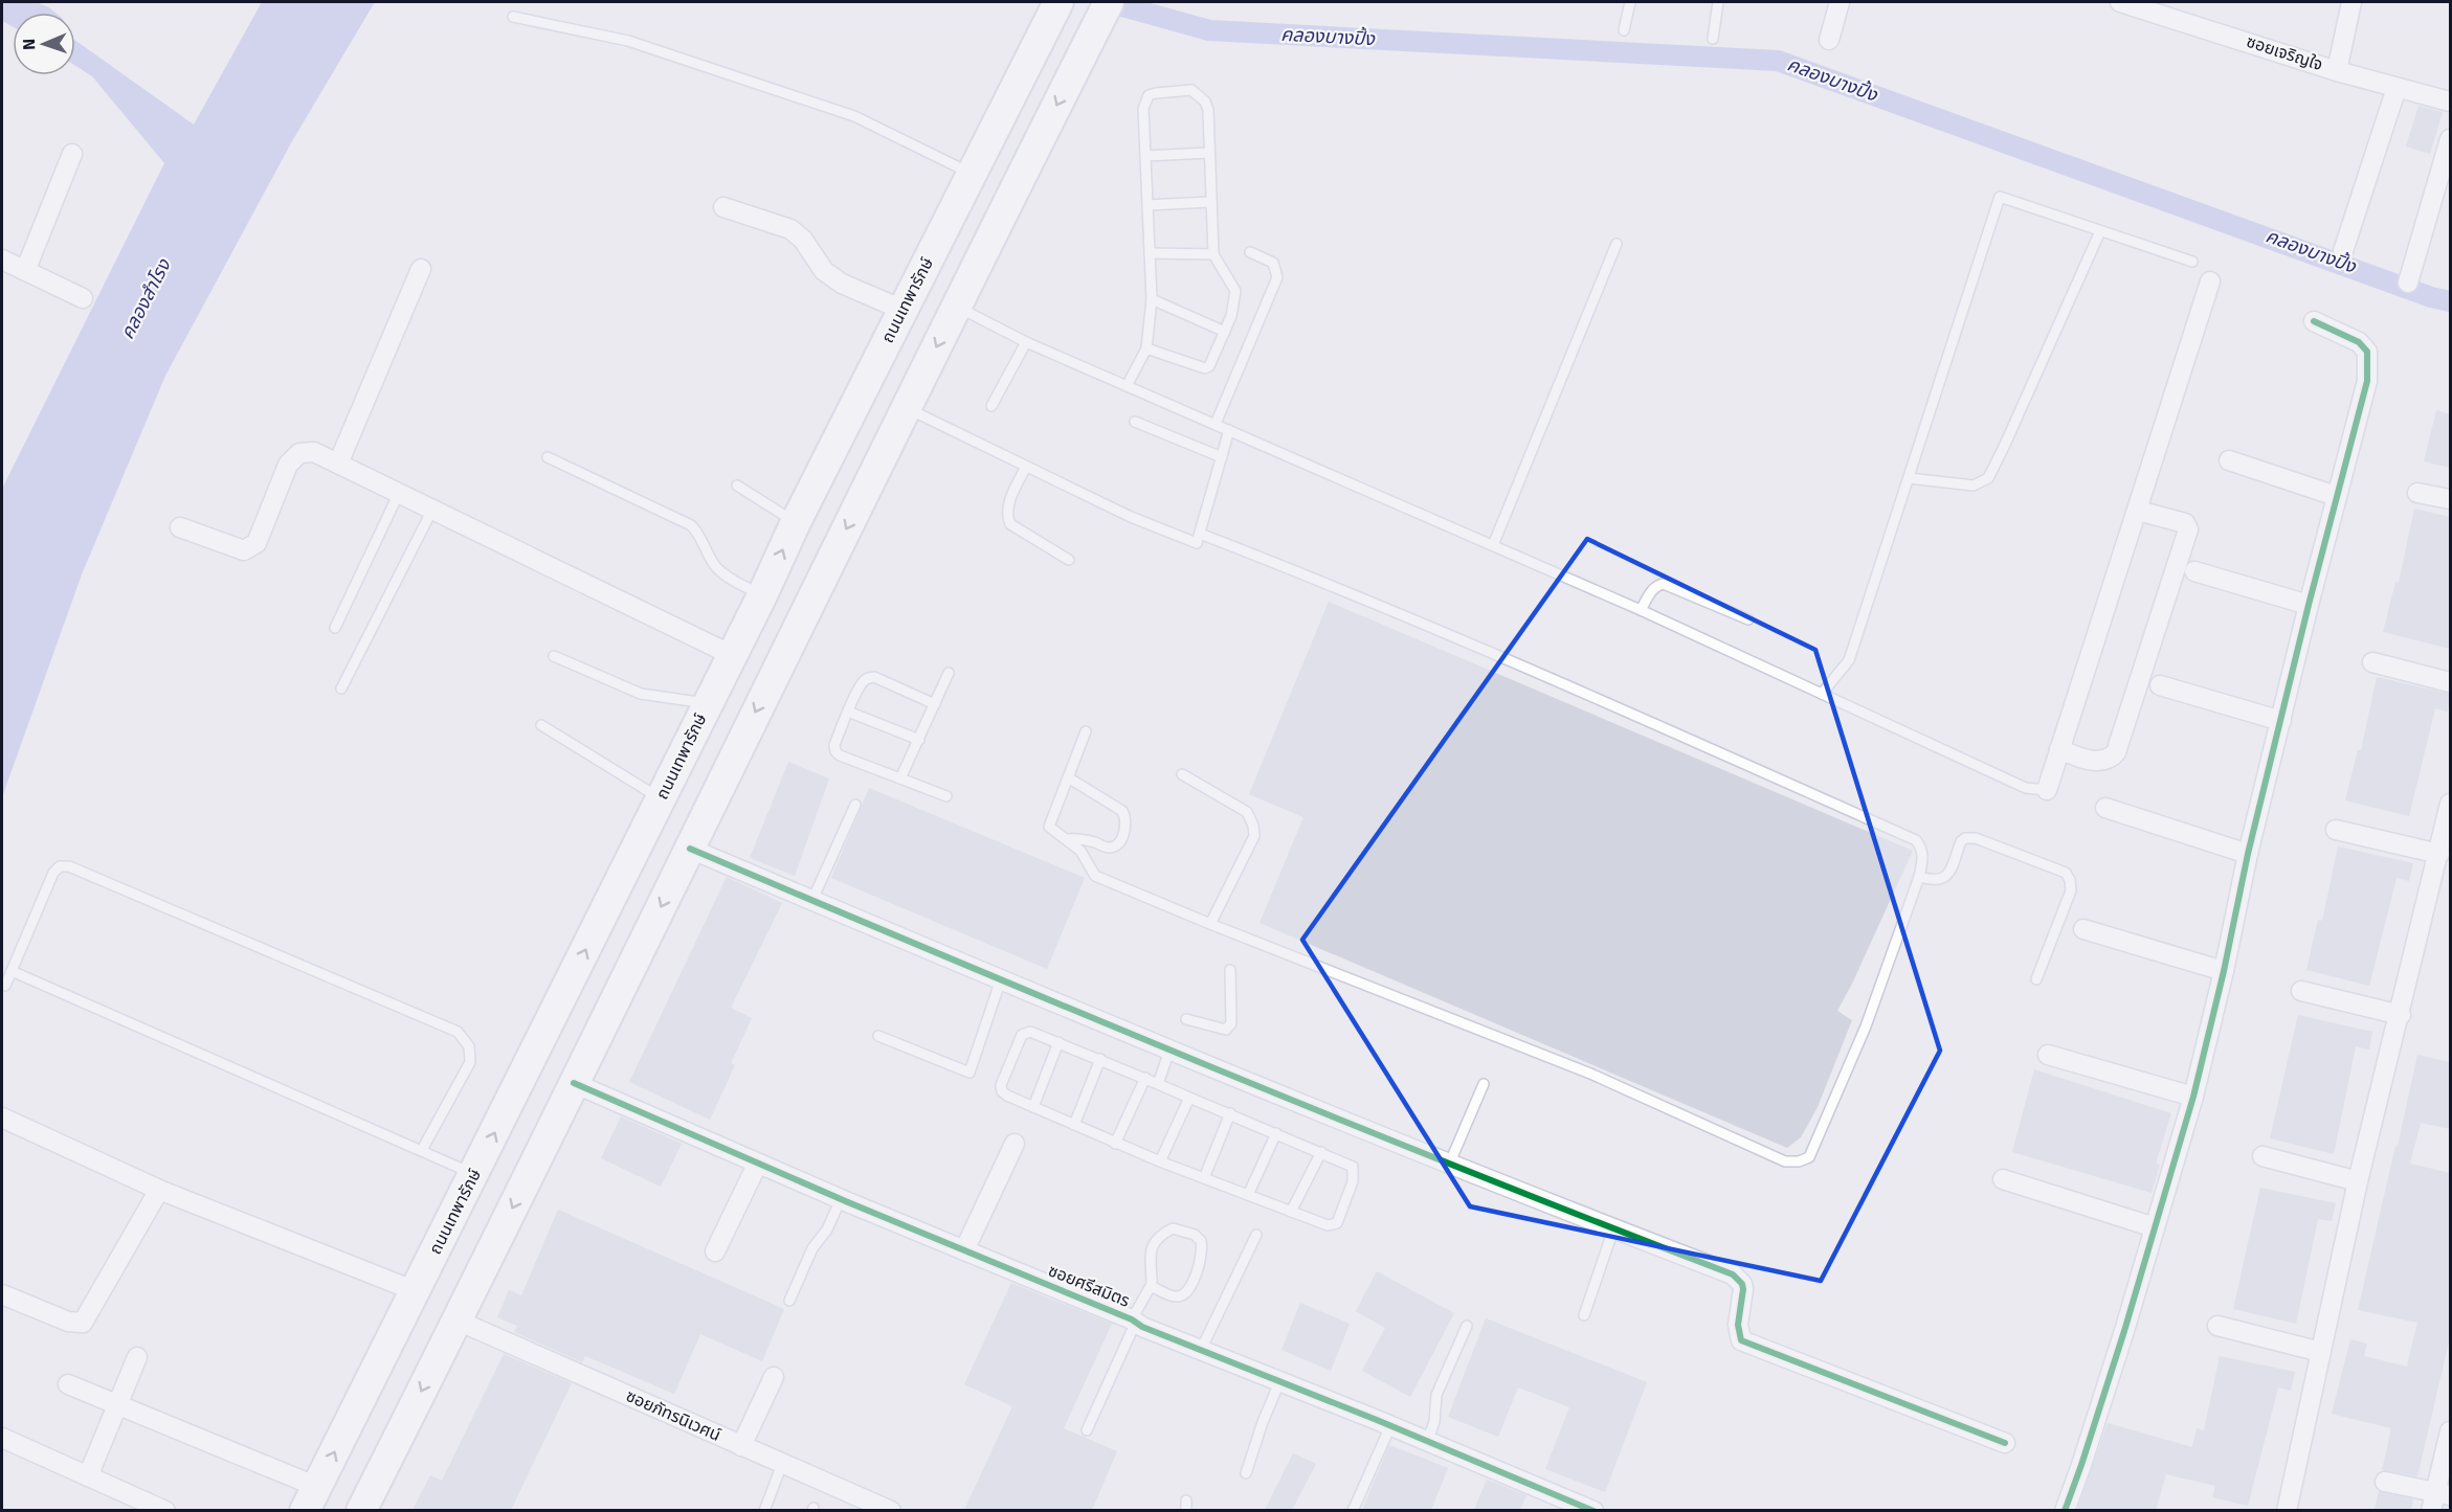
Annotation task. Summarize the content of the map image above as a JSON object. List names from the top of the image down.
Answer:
{
  "streets": {
    "main road": ["ถนนเทพารักษ์"],
    "street": ["ซอยเจริญใจ", "ซอยศรีสมิตร", "ซอยภัทรนิเวศน์"]
  },
  "water": ["คลองบางปิ้ง", "คลองสำโรง"],
  "north": "left"
}
